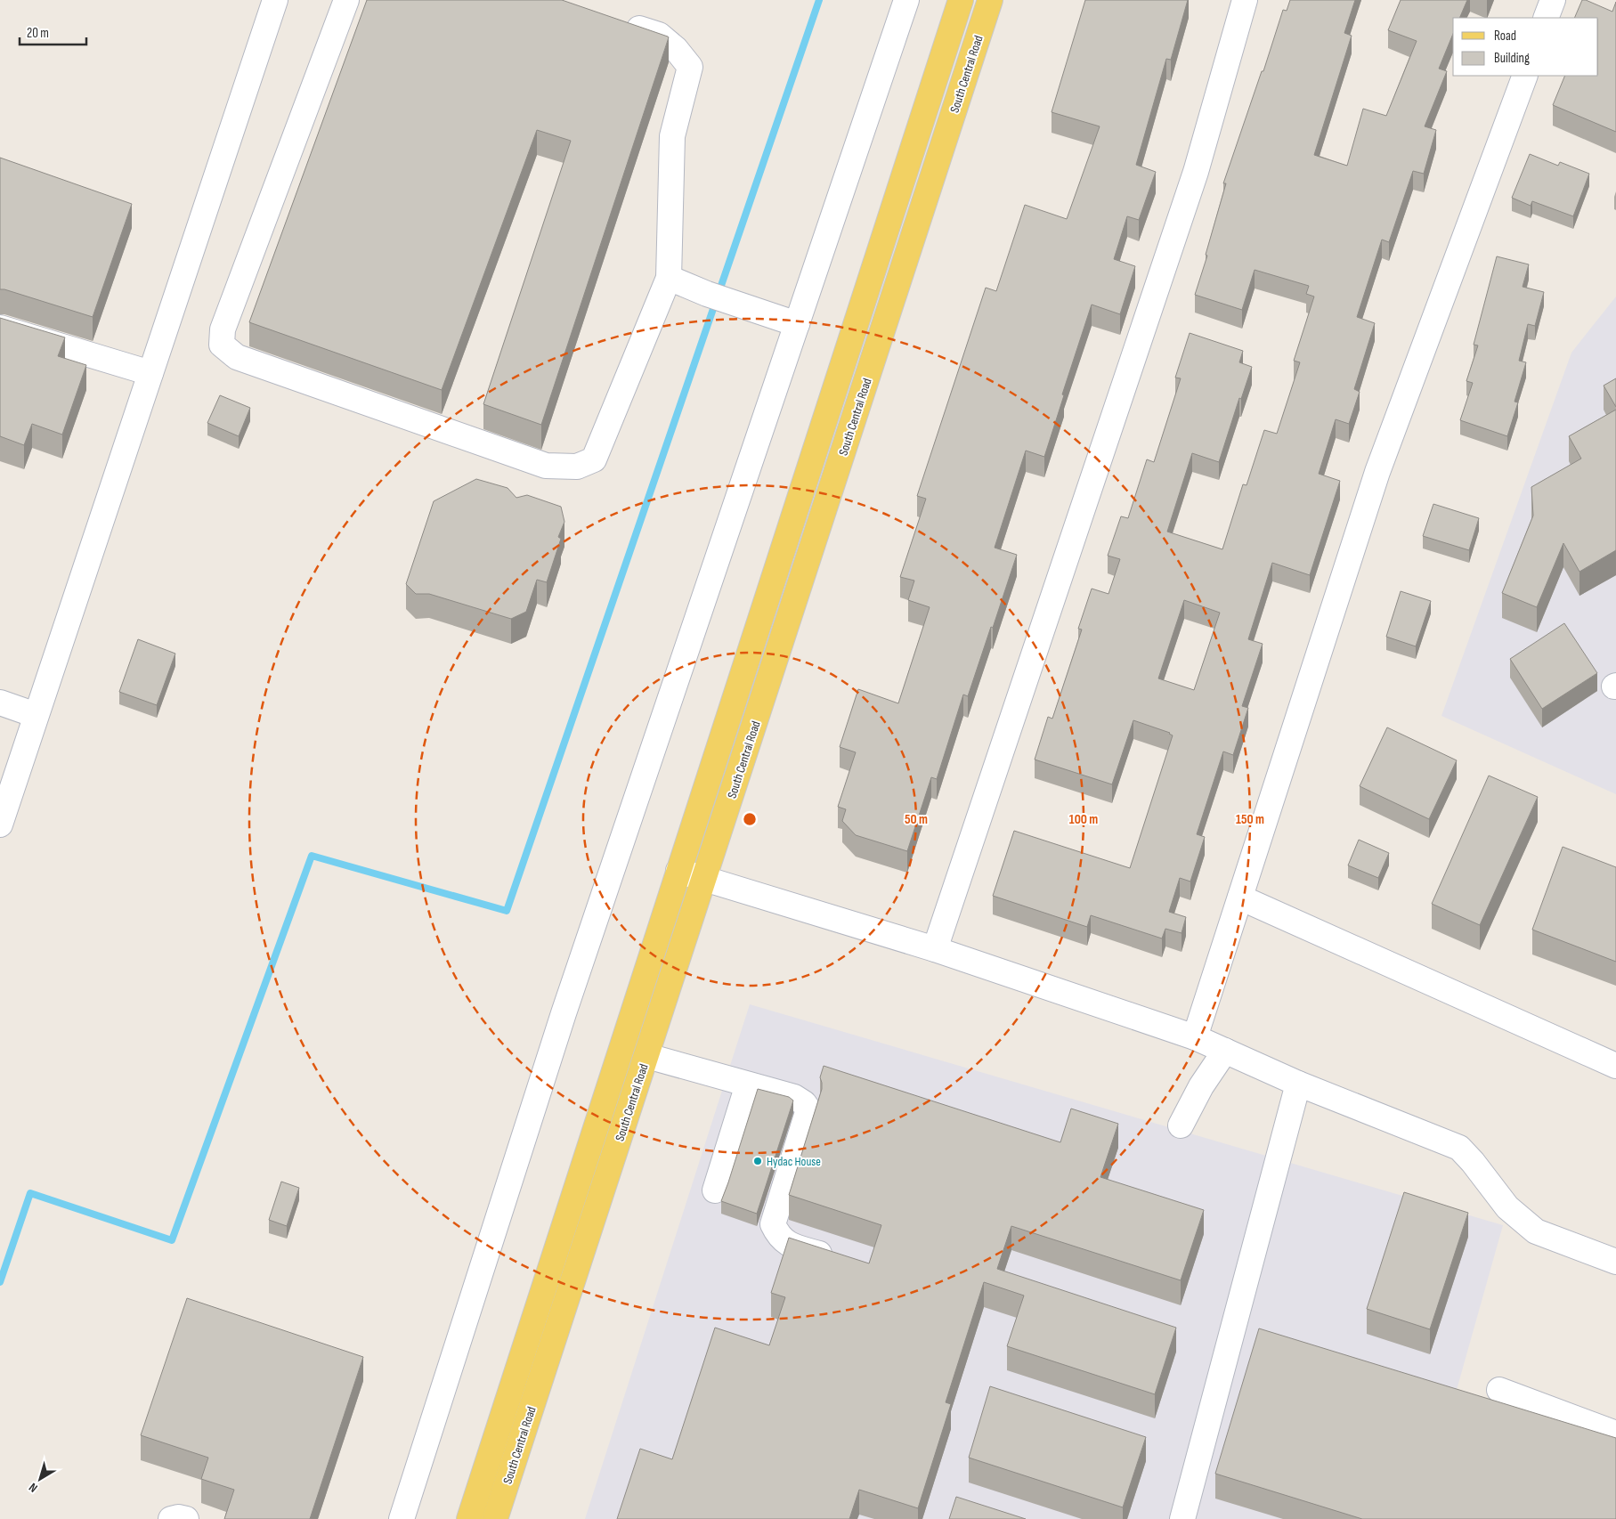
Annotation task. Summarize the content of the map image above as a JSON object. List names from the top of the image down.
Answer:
{
  "streets": {
    "main road": ["South Central Road"]
  },
  "places": ["Hydac House"],
  "legend": ["Road", "Building"],
  "scale_bar": "20 m",
  "north": "bottom left",
  "rings": ["50 m", "100 m", "150 m"]
}
